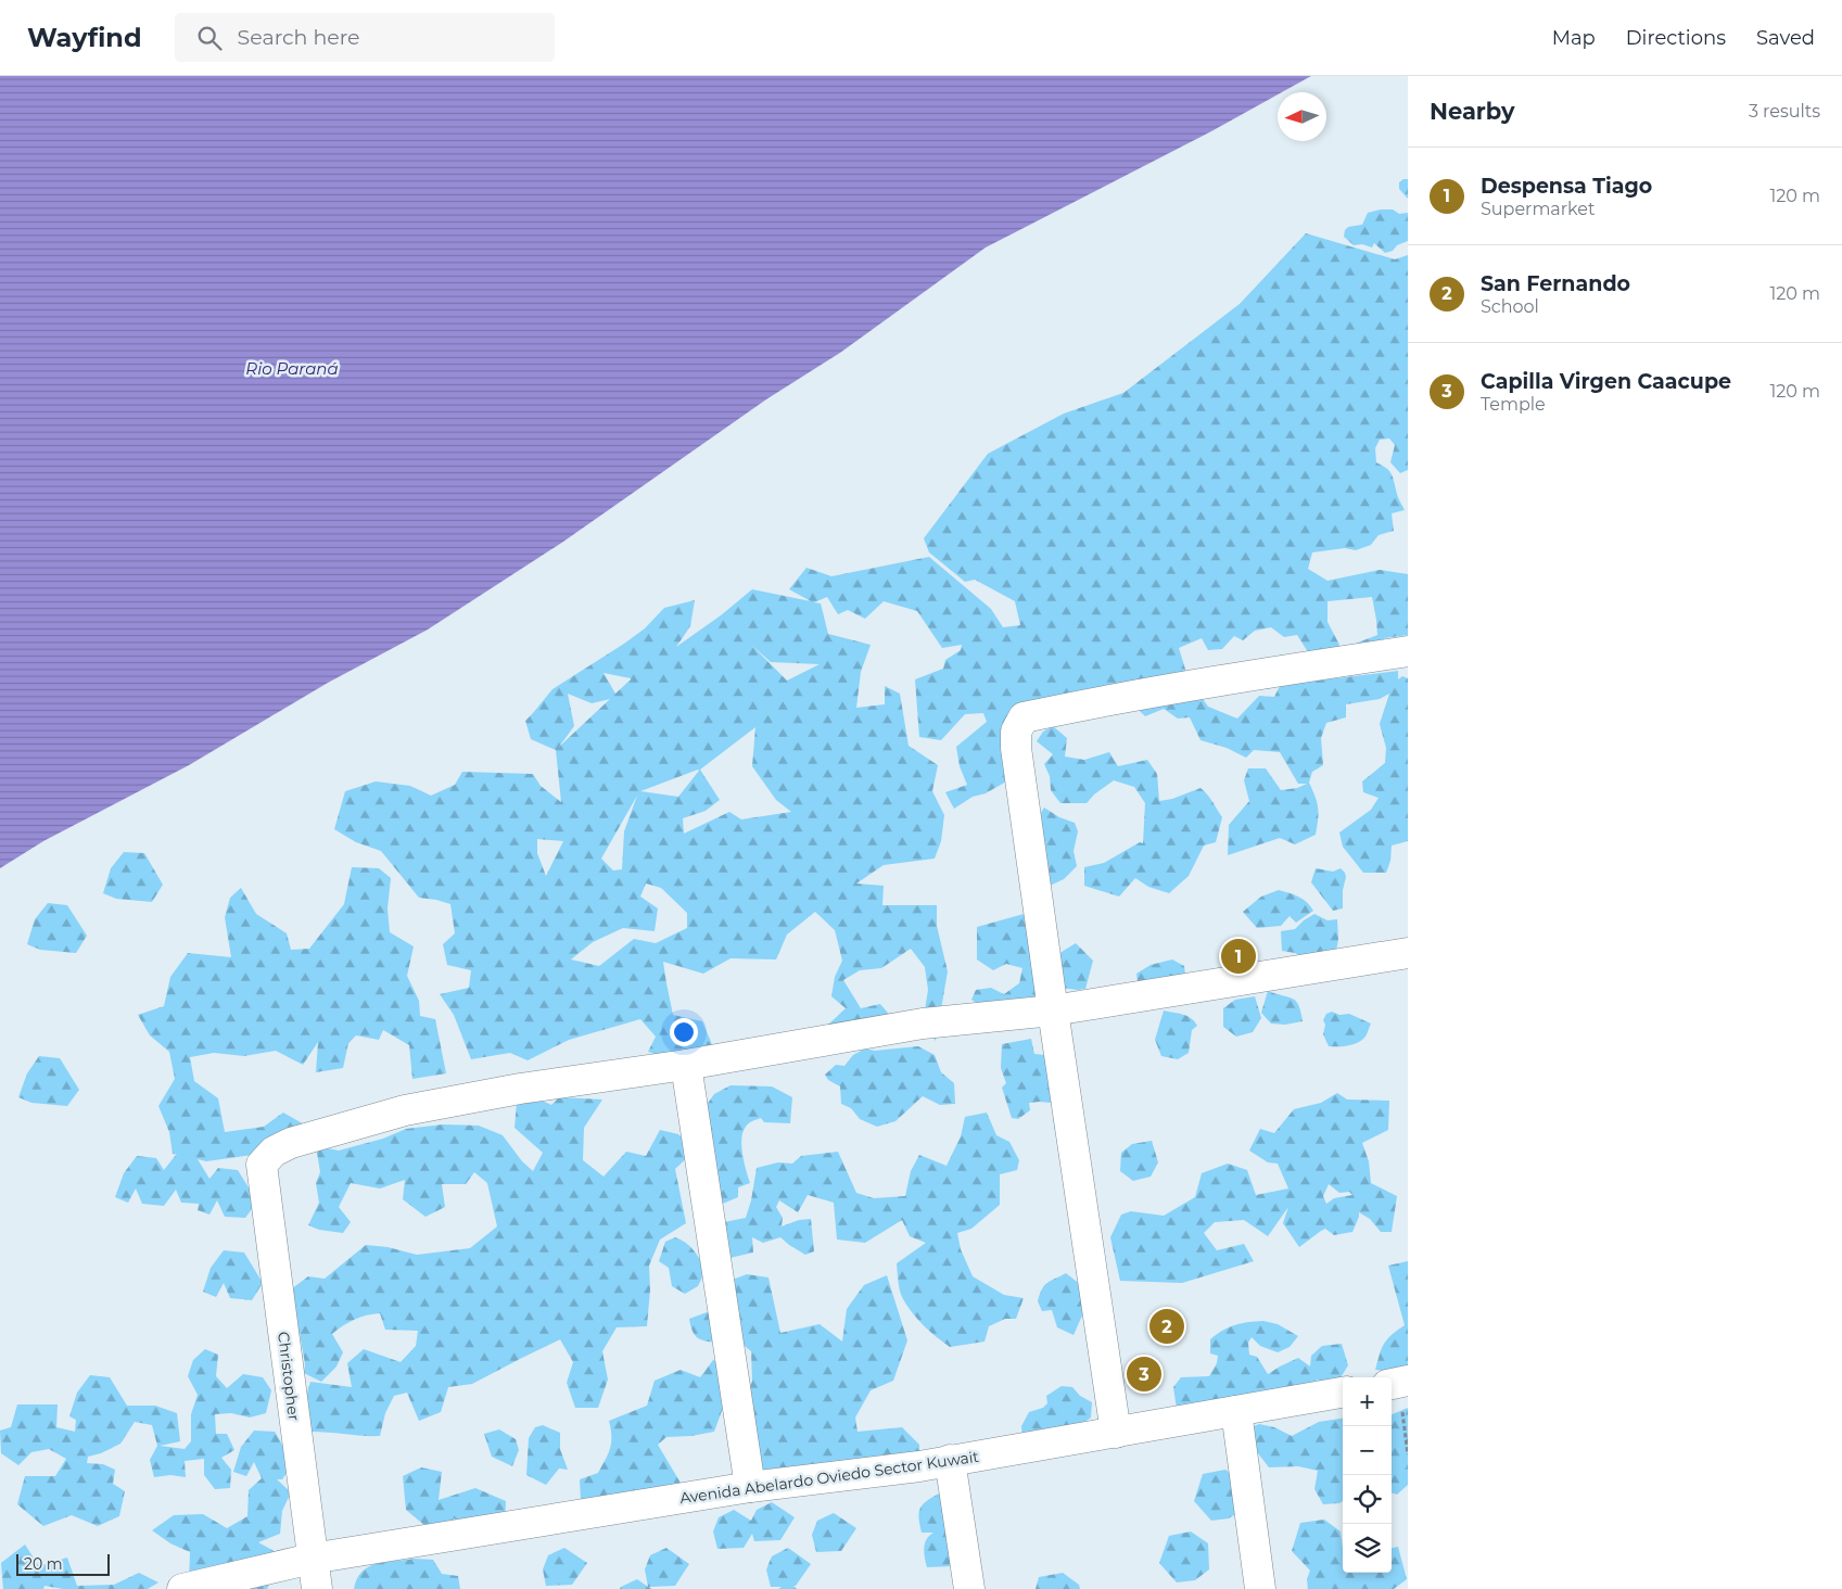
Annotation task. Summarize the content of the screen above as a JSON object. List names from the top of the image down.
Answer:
{
  "streets": {
    "street": ["Christopher", "Avenida Abelardo Oviedo Sector Kuwait"]
  },
  "crossings": [
    ["Christopher", "Avenida Abelardo Oviedo Sector Kuwait"]
  ],
  "water": ["Rio Paraná"],
  "scale_bar": "20 m",
  "north": "left",
  "page": {
    "header": "Wayfind",
    "search": "Search here",
    "nav": ["Map", "Directions", "Saved"],
    "heading": ["Nearby", "3 results"],
    "list": [
      {
        "mark": "1",
        "name": "Despensa Tiago",
        "note": "Supermarket",
        "value": "120 m"
      },
      {
        "mark": "2",
        "name": "San Fernando",
        "note": "School",
        "value": "120 m"
      },
      {
        "mark": "3",
        "name": "Capilla Virgen Caacupe",
        "note": "Temple",
        "value": "120 m"
      }
    ],
    "pins": ["1", "2", "3"],
    "map_buttons": ["+", "−"],
    "scale": "20 m"
  }
}
